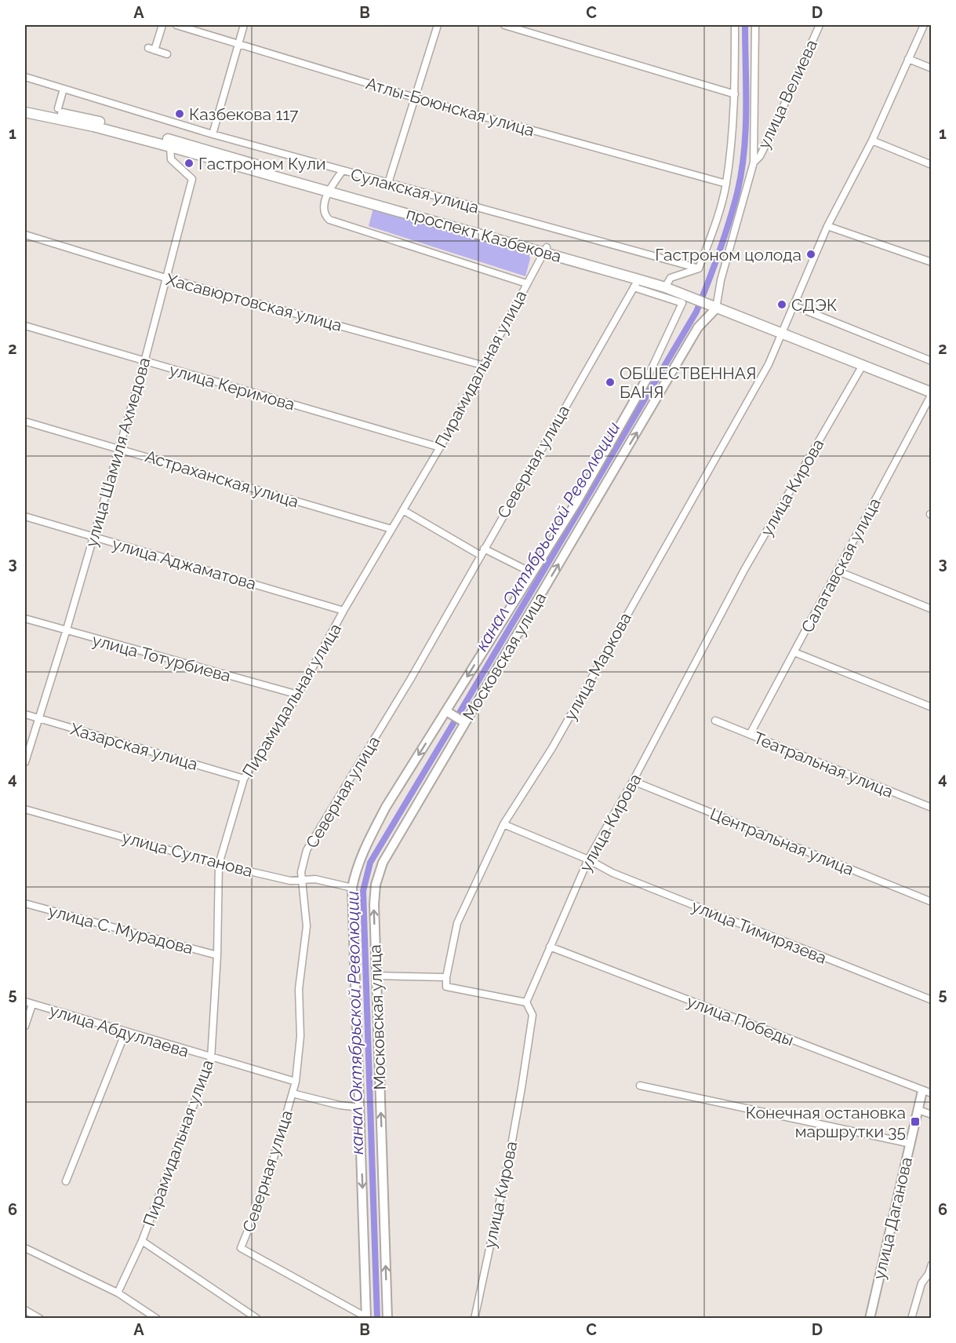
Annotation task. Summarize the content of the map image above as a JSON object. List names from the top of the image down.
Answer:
{
  "streets": {
    "highway": ["проспект Казбекова"],
    "main road": ["Московская улица", "улица Даганова"],
    "street": [
      "улица Велиева",
      "Атлы-Боюнская улица",
      "Сулакская улица",
      "Хасавюртовская улица",
      "Пирамидальная улица",
      "улица Керимова",
      "улица Шамиля Ахмедова",
      "Северная улица",
      "Астраханская улица",
      "улица Кирова",
      "улица Аджаматова",
      "Салатавская улица",
      "улица Тотурбиева",
      "улица Маркова",
      "Хазарская улица",
      "Театральная улица",
      "Центральная улица",
      "улица Султанова",
      "улица С. Мурадова",
      "улица Тимирязева",
      "улица Победы",
      "улица Абдуллаева"
    ]
  },
  "crossings": [
    ["проспект Казбекова", "Пирамидальная улица"],
    ["проспект Казбекова", "улица Шамиля Ахмедова"],
    ["проспект Казбекова", "Северная улица"],
    ["проспект Казбекова", "улица Кирова"],
    ["проспект Казбекова", "Салатавская улица"],
    ["проспект Казбекова", "Московская улица"],
    ["проспект Казбекова", "улица Маркова"],
    ["Хасавюртовская улица", "Пирамидальная улица"],
    ["Хасавюртовская улица", "улица Шамиля Ахмедова"],
    ["Пирамидальная улица", "улица Керимова"],
    ["Пирамидальная улица", "Астраханская улица"],
    ["Пирамидальная улица", "улица Аджаматова"],
    ["Пирамидальная улица", "улица Тотурбиева"],
    ["Пирамидальная улица", "Хазарская улица"],
    ["Пирамидальная улица", "улица Султанова"],
    ["Пирамидальная улица", "улица С. Мурадова"],
    ["Пирамидальная улица", "улица Абдуллаева"],
    ["улица Керимова", "улица Шамиля Ахмедова"],
    ["улица Шамиля Ахмедова", "Астраханская улица"],
    ["улица Шамиля Ахмедова", "улица Аджаматова"],
    ["улица Шамиля Ахмедова", "улица Тотурбиева"],
    ["улица Шамиля Ахмедова", "Хазарская улица"],
    ["Северная улица", "Московская улица"],
    ["Северная улица", "улица Султанова"],
    ["Северная улица", "улица Абдуллаева"],
    ["улица Кирова", "Центральная улица"],
    ["улица Кирова", "улица Тимирязева"],
    ["улица Кирова", "улица Победы"],
    ["Салатавская улица", "Театральная улица"],
    ["Московская улица", "улица Султанова"],
    ["улица Маркова", "улица Тимирязева"],
    ["улица Победы", "улица Даганова"]
  ],
  "water": ["канал Октябрьской Революции"],
  "places": {
    "other": [
      "Казбекова 117",
      "Гастроном Кули",
      "Гастроном цолода",
      "СДЭК",
      "ОБШЕСТВЕННАЯ БАНЯ"
    ],
    "transit": ["Конечная остановка маршрутки 35"]
  },
  "grid": {
    "columns": [
      "A",
      "B",
      "C",
      "D"
    ],
    "rows": [
      "1",
      "2",
      "3",
      "4",
      "5",
      "6"
    ]
  }
}
